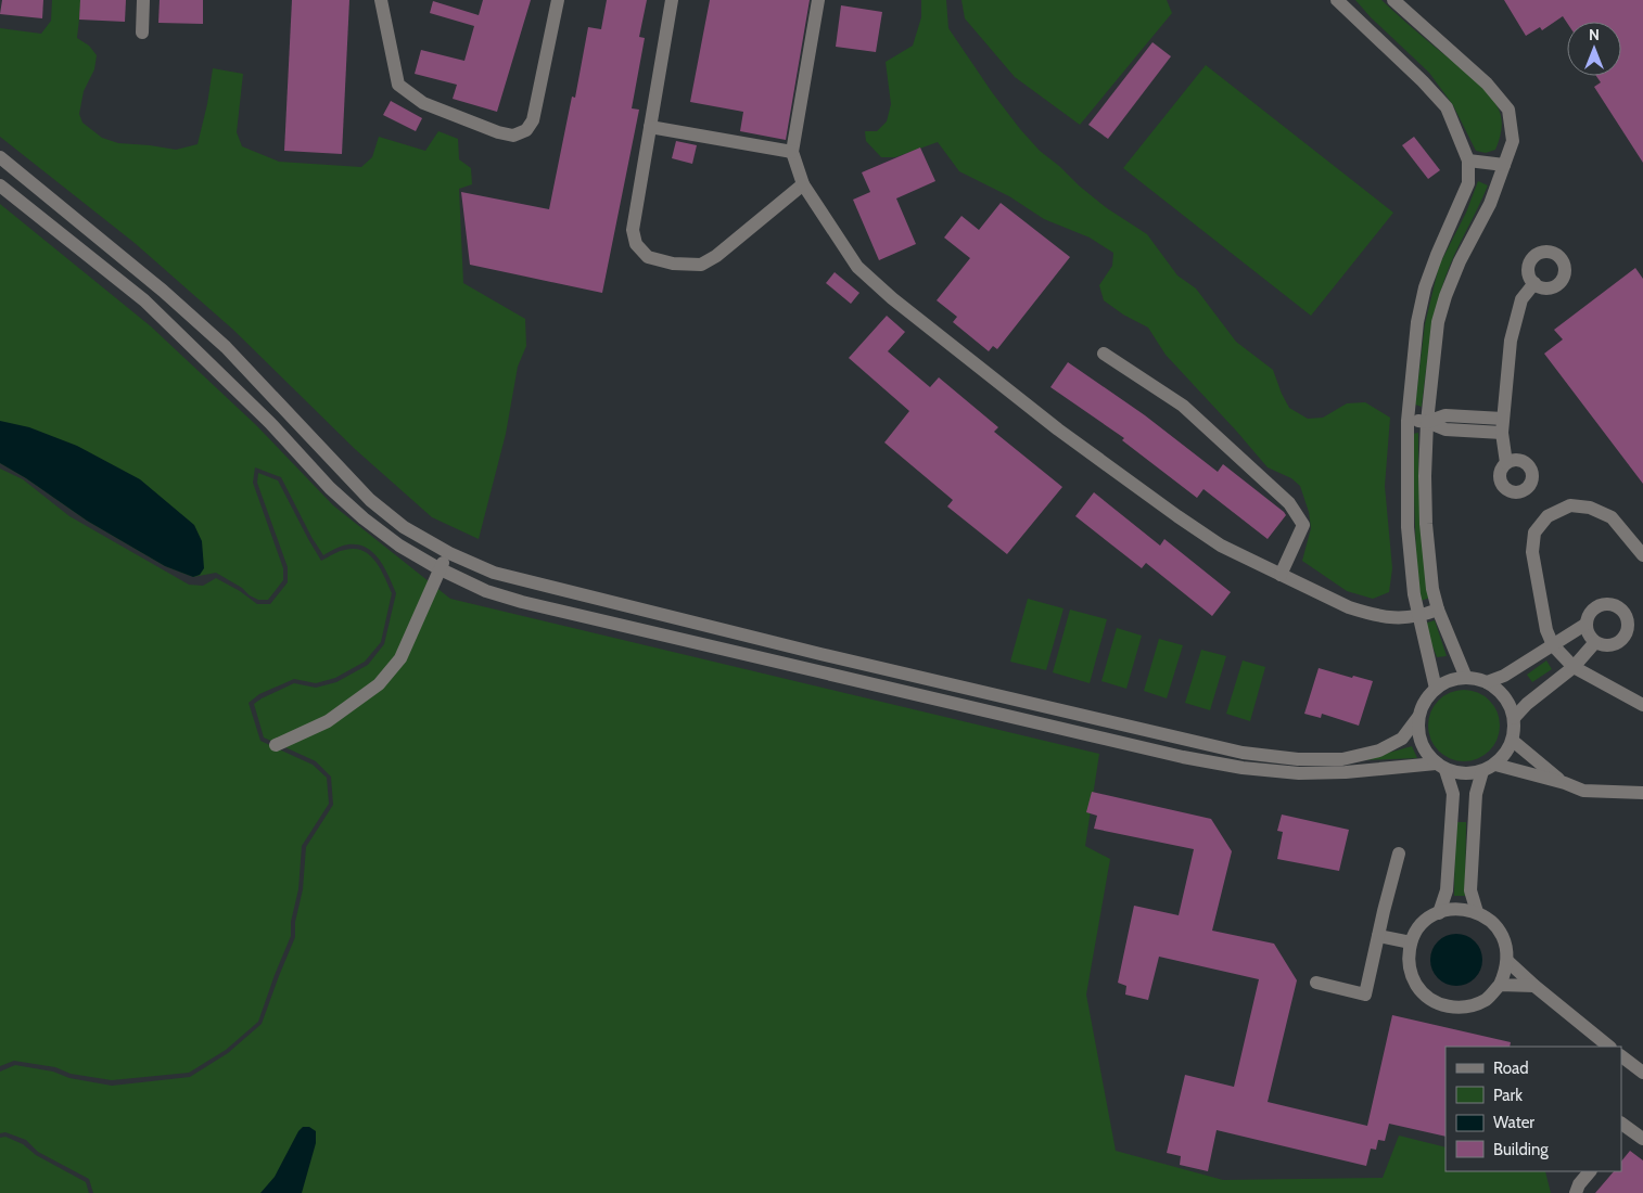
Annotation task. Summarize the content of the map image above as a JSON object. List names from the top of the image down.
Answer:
{
  "legend": [
    "Road",
    "Park",
    "Water",
    "Building"
  ],
  "north": "top"
}
